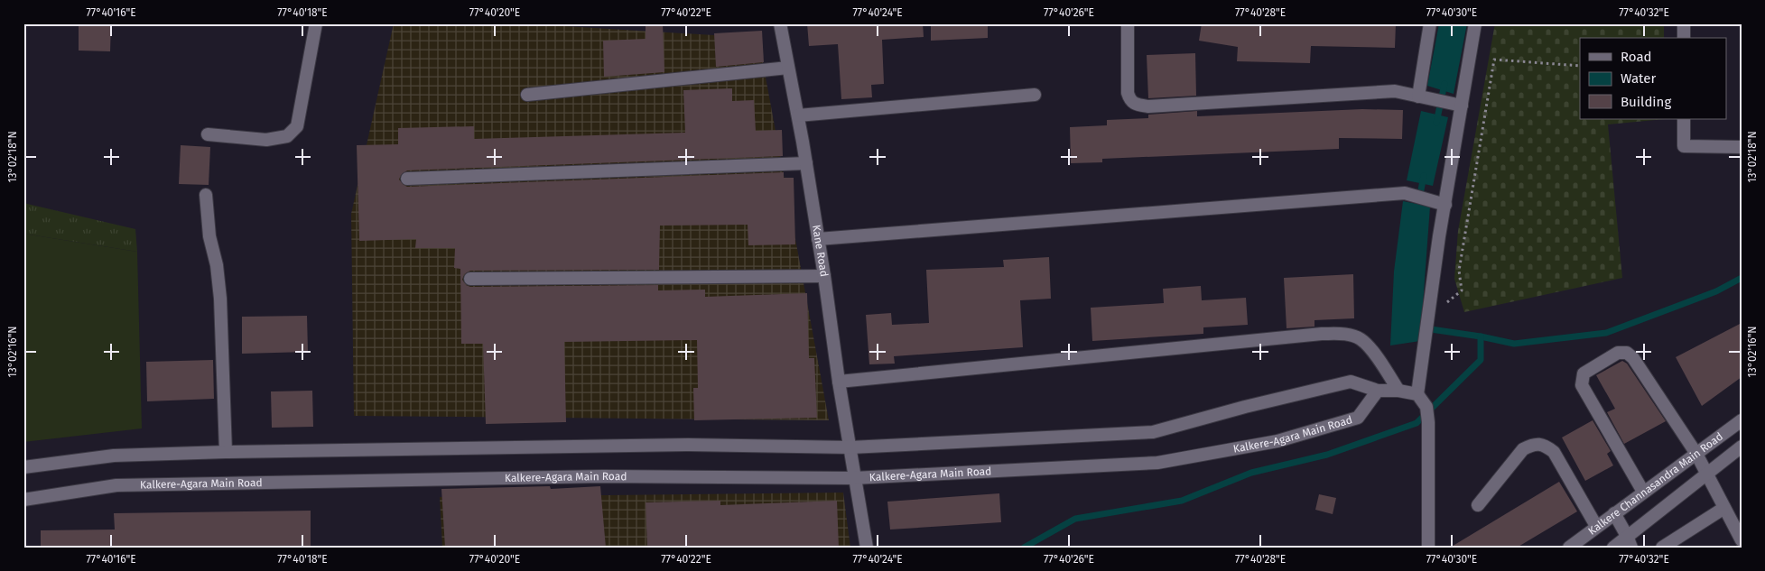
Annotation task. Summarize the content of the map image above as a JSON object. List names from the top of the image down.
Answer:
{
  "streets": {
    "street": ["Kane Road", "Kalkere-Agara Main Road", "Kalkere Channasandra Main Road"]
  },
  "crossings": [
    ["Kane Road", "Kalkere-Agara Main Road"]
  ],
  "legend": ["Road", "Water", "Building"],
  "coordinates": [
    "77°40'16\"E",
    "77°40'18\"E",
    "77°40'20\"E",
    "77°40'22\"E",
    "77°40'24\"E",
    "77°40'26\"E",
    "77°40'28\"E",
    "77°40'30\"E",
    "77°40'32\"E",
    "13°02'18\"N",
    "13°02'16\"N"
  ]
}
